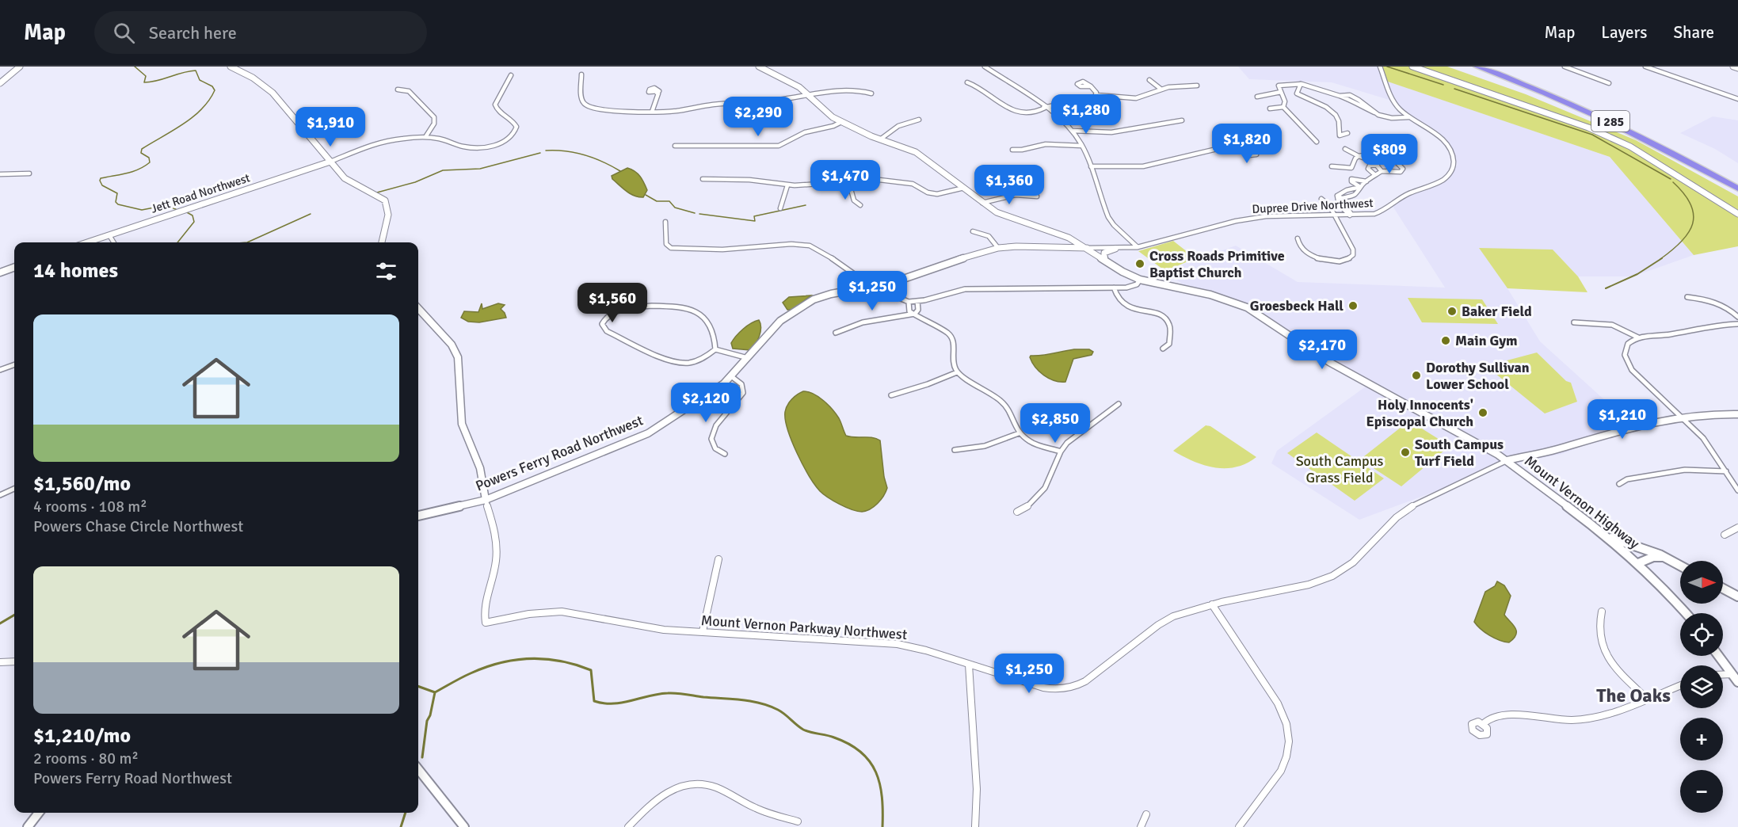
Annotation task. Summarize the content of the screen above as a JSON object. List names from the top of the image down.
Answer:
{
  "streets": {
    "highway": ["I 285"],
    "street": [
      "Jett Road Northwest",
      "Dupree Drive Northwest",
      "Powers Ferry Road Northwest",
      "Mount Vernon Highway",
      "Mount Vernon Parkway Northwest"
    ]
  },
  "crossings": [
    ["Dupree Drive Northwest", "Powers Ferry Road Northwest"],
    ["Dupree Drive Northwest", "Mount Vernon Highway"],
    ["Powers Ferry Road Northwest", "Mount Vernon Highway"],
    ["Powers Ferry Road Northwest", "Mount Vernon Parkway Northwest"],
    ["Mount Vernon Highway", "Mount Vernon Parkway Northwest"]
  ],
  "districts": ["The Oaks"],
  "parks": ["South Campus Grass Field"],
  "places": [
    "Cross Roads Primitive Baptist Church",
    "Groesbeck Hall",
    "Baker Field",
    "Main Gym",
    "Dorothy Sullivan Lower School",
    "Holy Innocents' Episcopal Church",
    "South Campus Turf Field"
  ],
  "north": "right",
  "page": {
    "header": "Map",
    "search": "Search here",
    "nav": ["Map", "Layers", "Share"],
    "price": [
      "$1,280",
      "$2,290",
      "$1,910",
      "$1,820",
      "$809",
      "$1,470",
      "$1,360",
      "$1,250",
      "$1,560",
      "$2,170",
      "$2,120",
      "$1,210",
      "$2,850",
      "$1,250"
    ],
    "heading": "14 homes",
    "list": [
      {
        "name": "$1,560/mo",
        "note": "4 rooms · 108 m² · Powers Chase Circle Northwest"
      },
      {
        "name": "$1,210/mo",
        "note": "2 rooms · 80 m² · Powers Ferry Road Northwest"
      }
    ],
    "map_buttons": ["+", "−"]
  }
}
